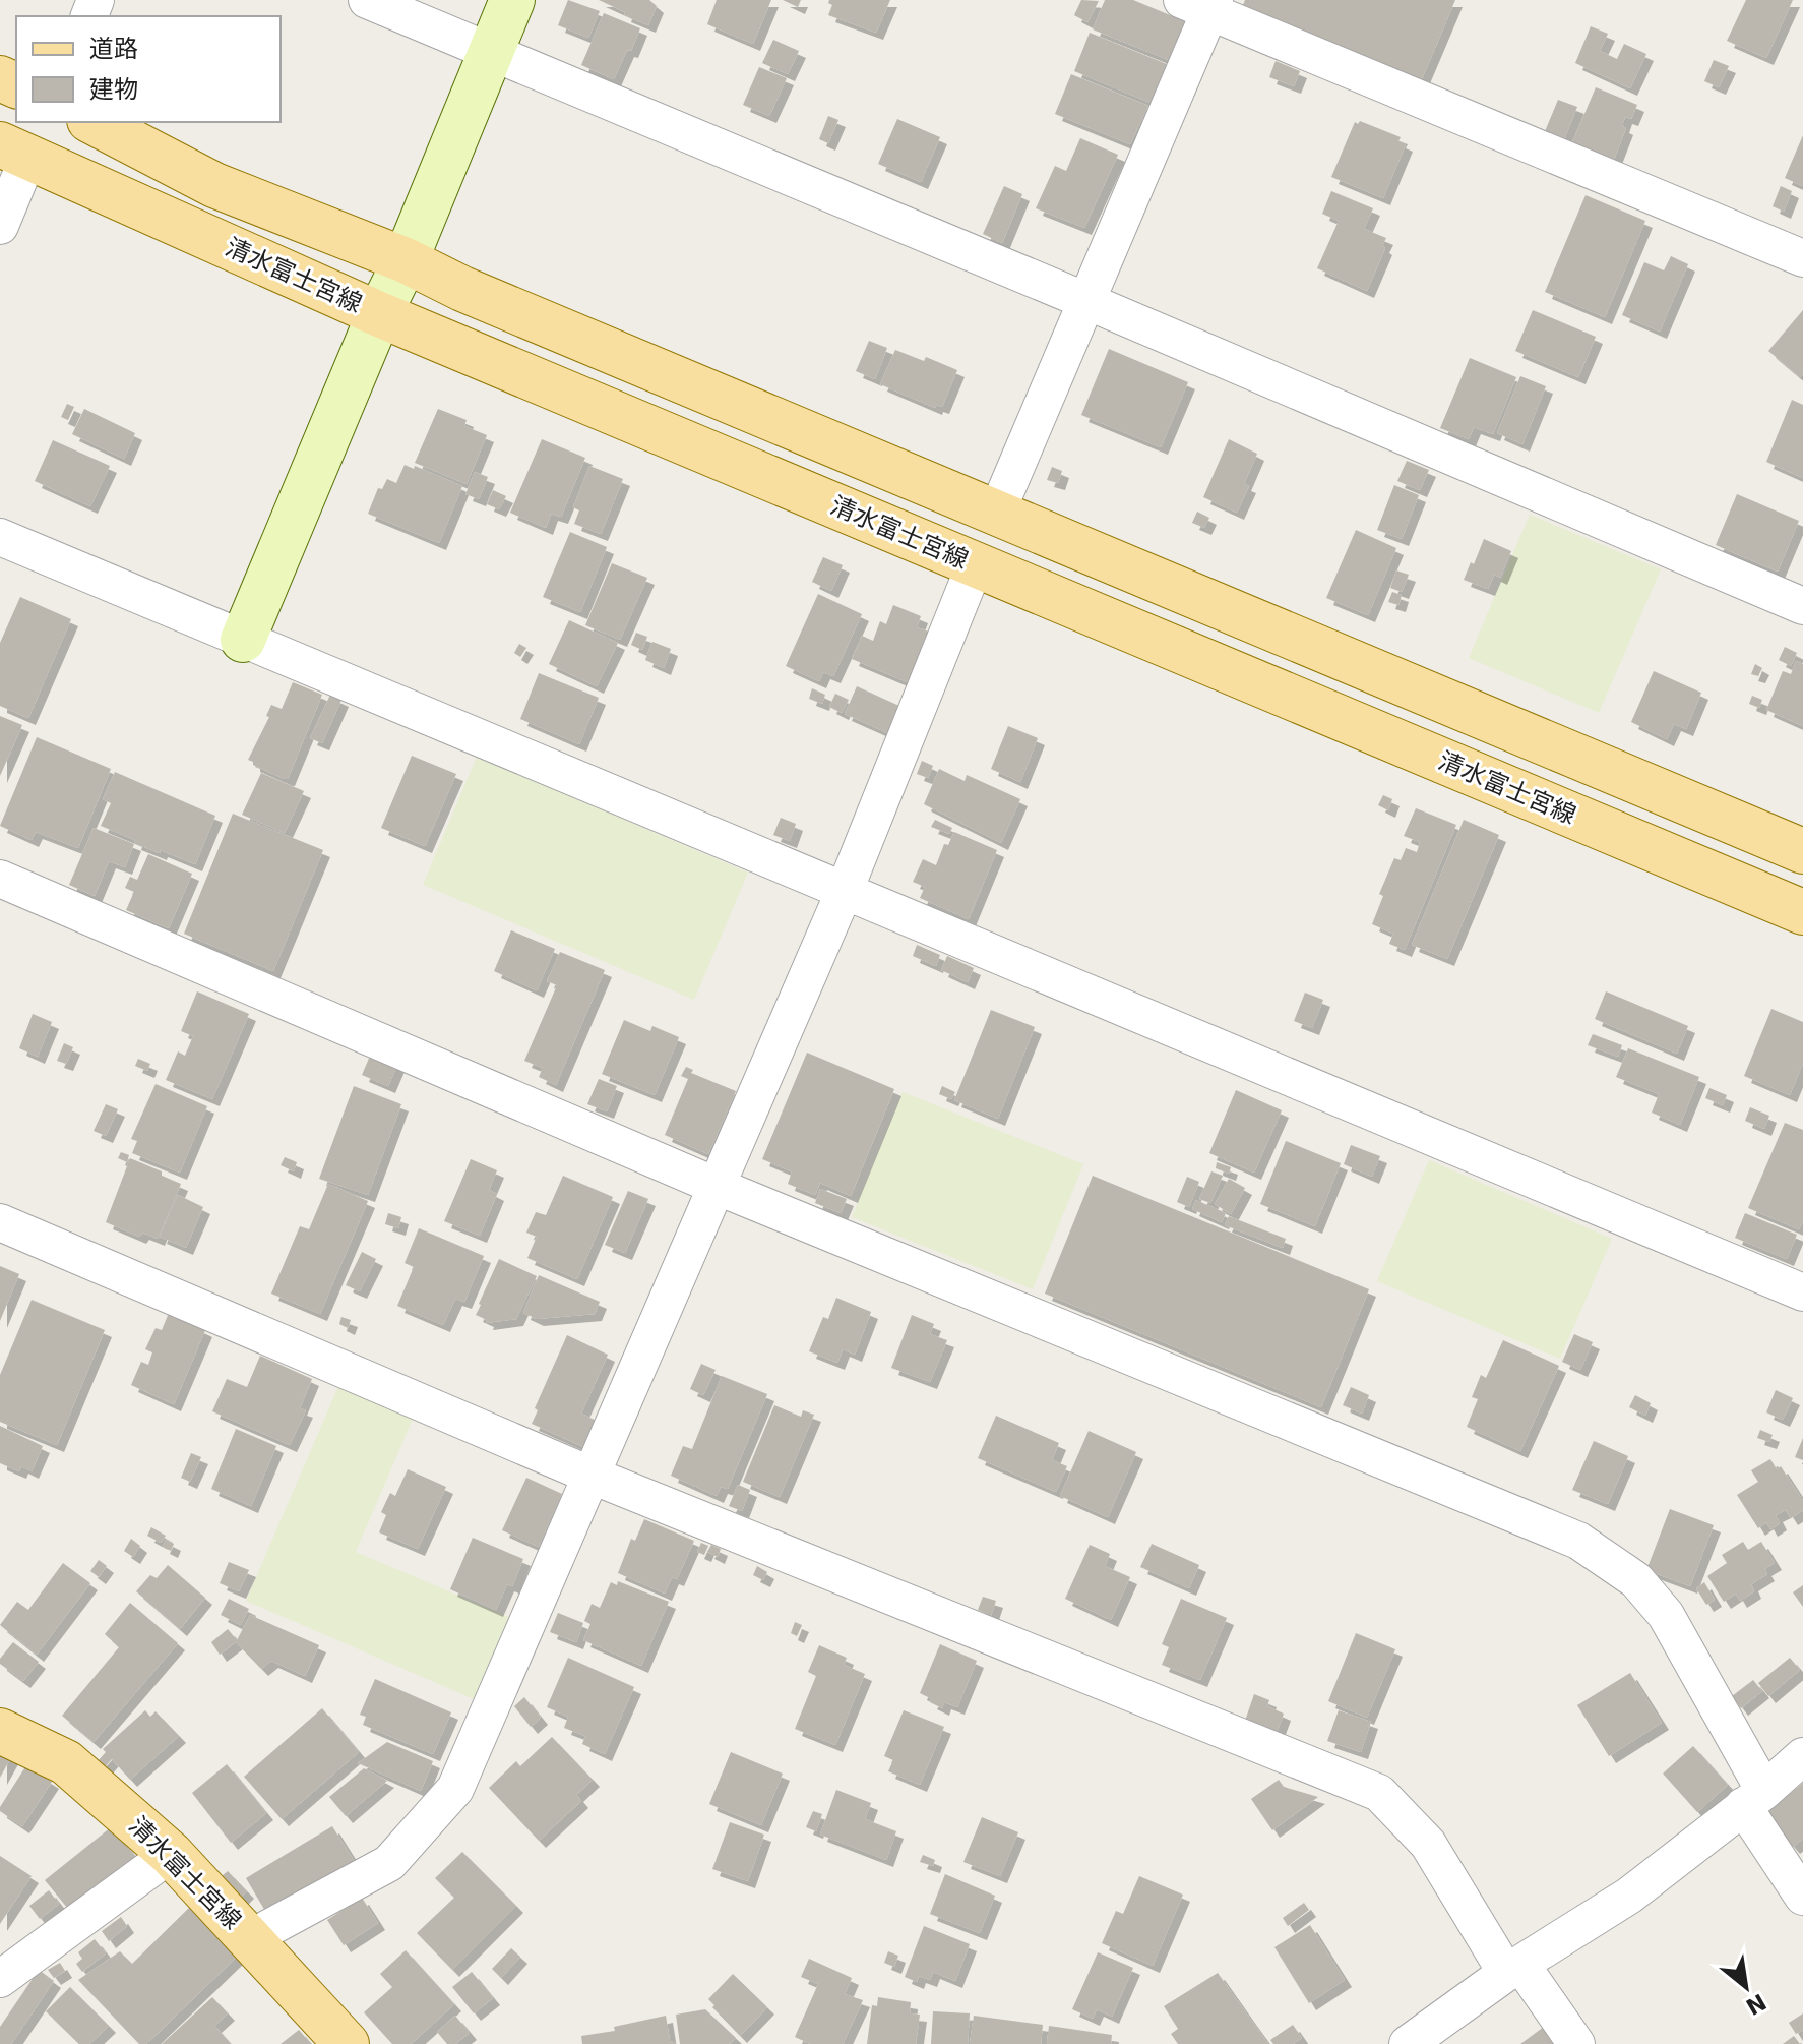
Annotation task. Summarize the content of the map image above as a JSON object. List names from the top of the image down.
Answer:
{
  "streets": {
    "main road": ["清水富士宮線"]
  },
  "legend": ["道路", "建物"],
  "north": "bottom right"
}
